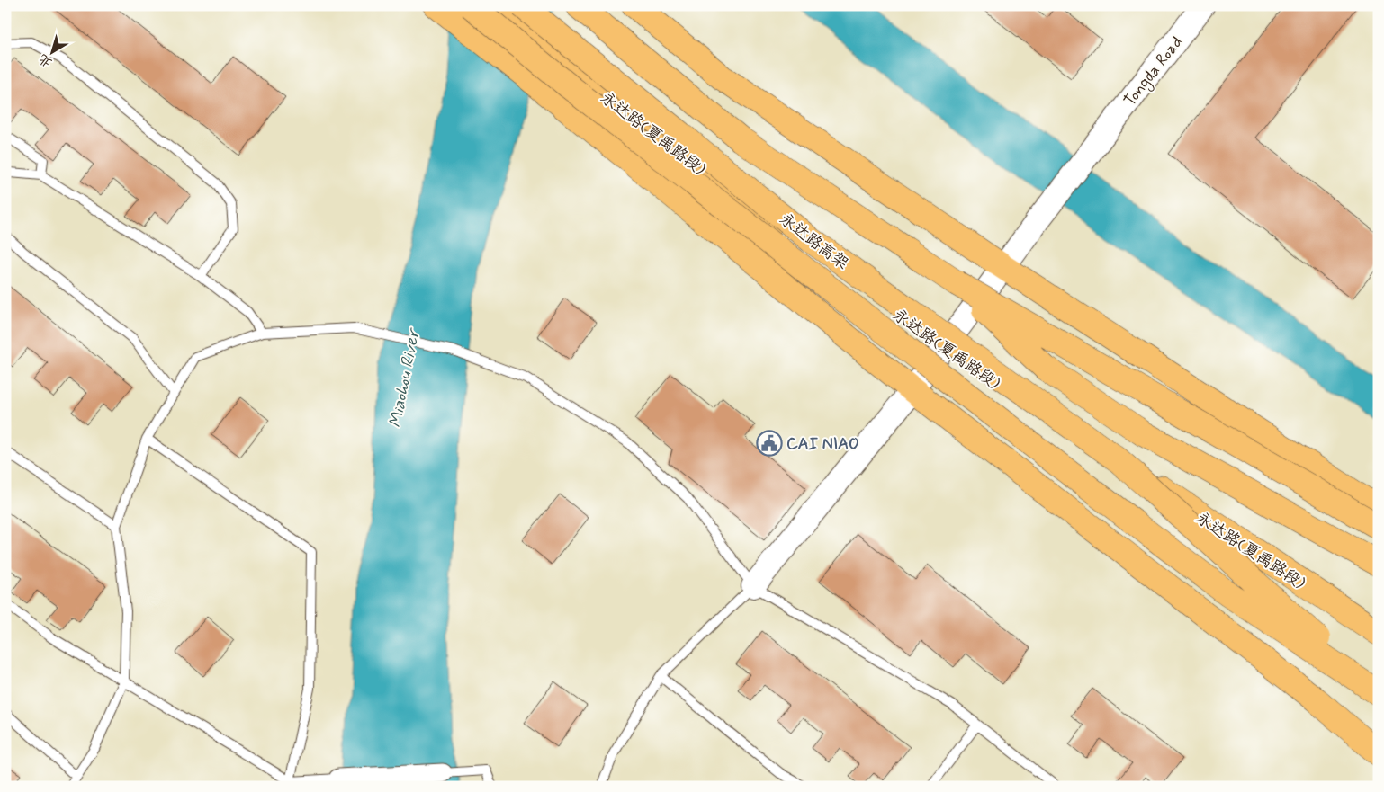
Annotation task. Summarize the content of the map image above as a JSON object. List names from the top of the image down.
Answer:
{
  "streets": {
    "main road": ["永达路(夏禹路段)", "永达路高架"],
    "street": ["Tongda Road"]
  },
  "crossings": [
    ["Tongda Road", "永达路(夏禹路段)"]
  ],
  "water": ["Miaohou River"],
  "places": {
    "public building": ["CAI NIAO"]
  },
  "north": "bottom left"
}
